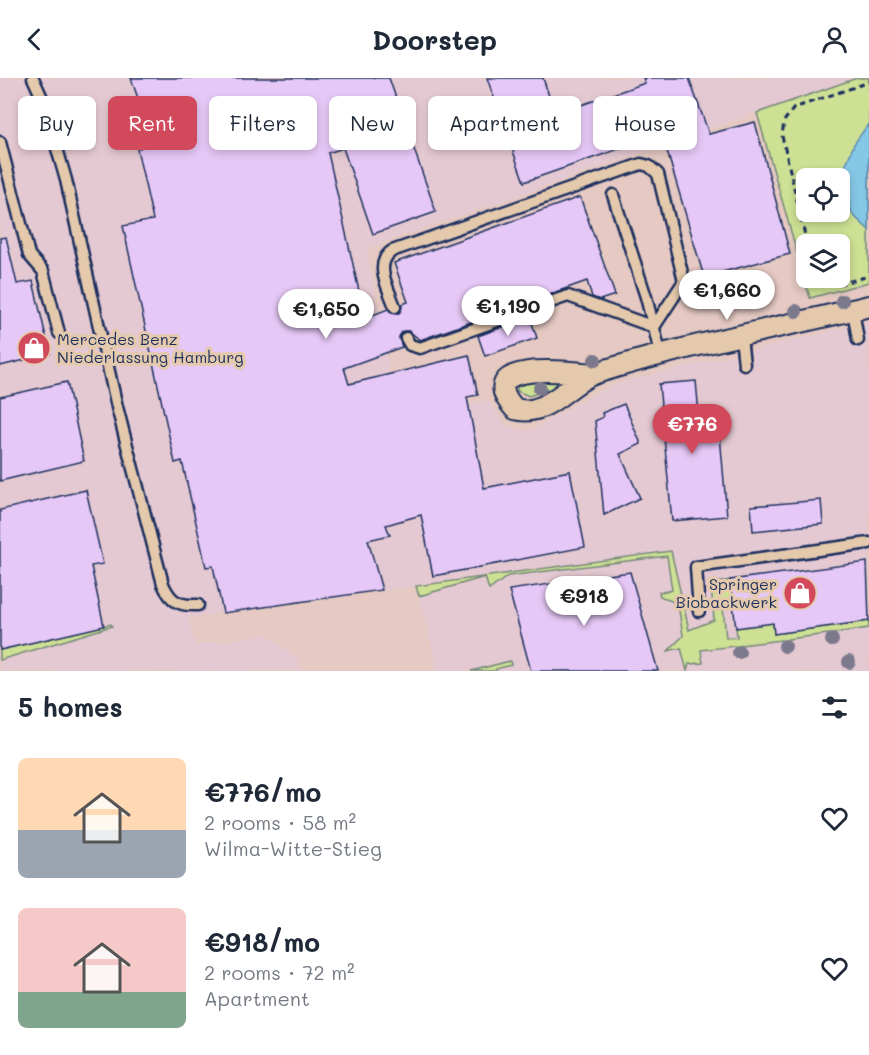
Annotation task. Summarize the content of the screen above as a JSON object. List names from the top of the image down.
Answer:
{
  "places": {
    "shop": ["Mercedes Benz Niederlassung Hamburg", "Springer Biobackwerk"]
  },
  "page": {
    "header": "Doorstep",
    "chip": [
      "Buy",
      "Rent",
      "Filters",
      "New",
      "Apartment",
      "House"
    ],
    "price": [
      "€1,660",
      "€1,190",
      "€1,650",
      "€776",
      "€918"
    ],
    "heading": "5 homes",
    "list": [
      {
        "name": "€776/mo",
        "note": "2 rooms · 58 m² · Wilma-Witte-Stieg"
      },
      {
        "name": "€918/mo",
        "note": "2 rooms · 72 m² · Apartment"
      }
    ]
  }
}
